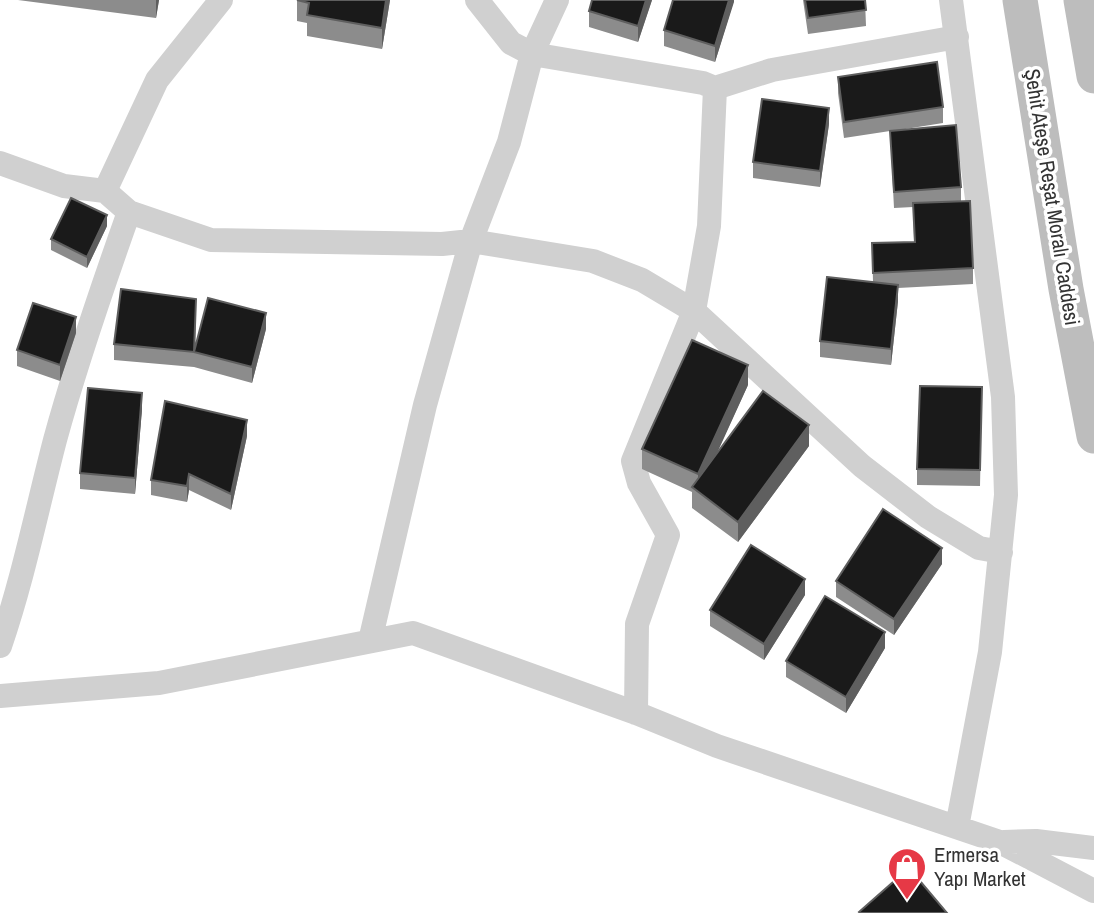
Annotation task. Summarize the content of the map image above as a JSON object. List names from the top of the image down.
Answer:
{
  "streets": {
    "main road": ["Şehit Ateşe Reşat Moralı Caddesi"]
  },
  "places": {
    "shop": ["Ermersa Yapı Market"]
  }
}
